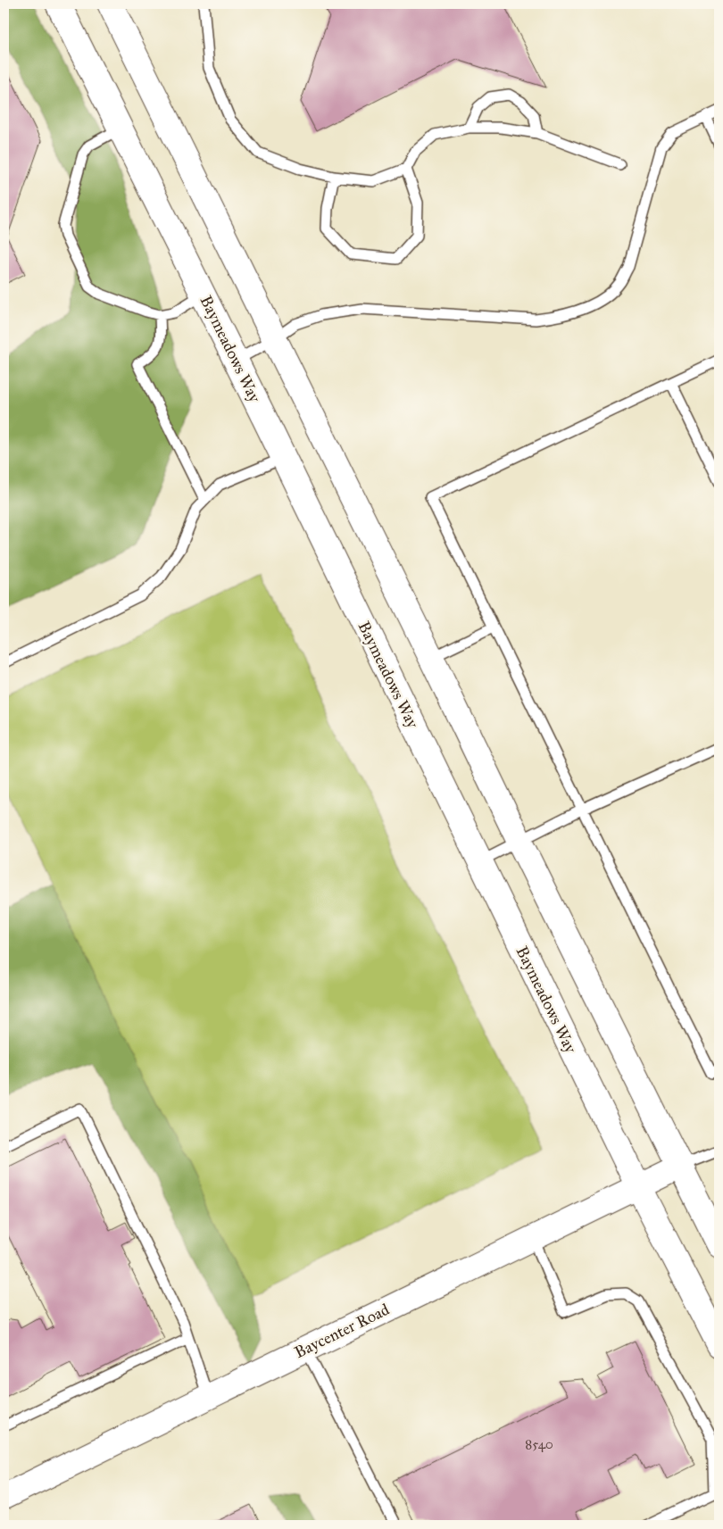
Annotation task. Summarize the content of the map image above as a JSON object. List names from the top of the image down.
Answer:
{
  "streets": {
    "street": ["Baymeadows Way", "Baycenter Road"]
  },
  "crossings": [
    ["Baymeadows Way", "Baycenter Road"]
  ],
  "house_numbers": ["8540"]
}
